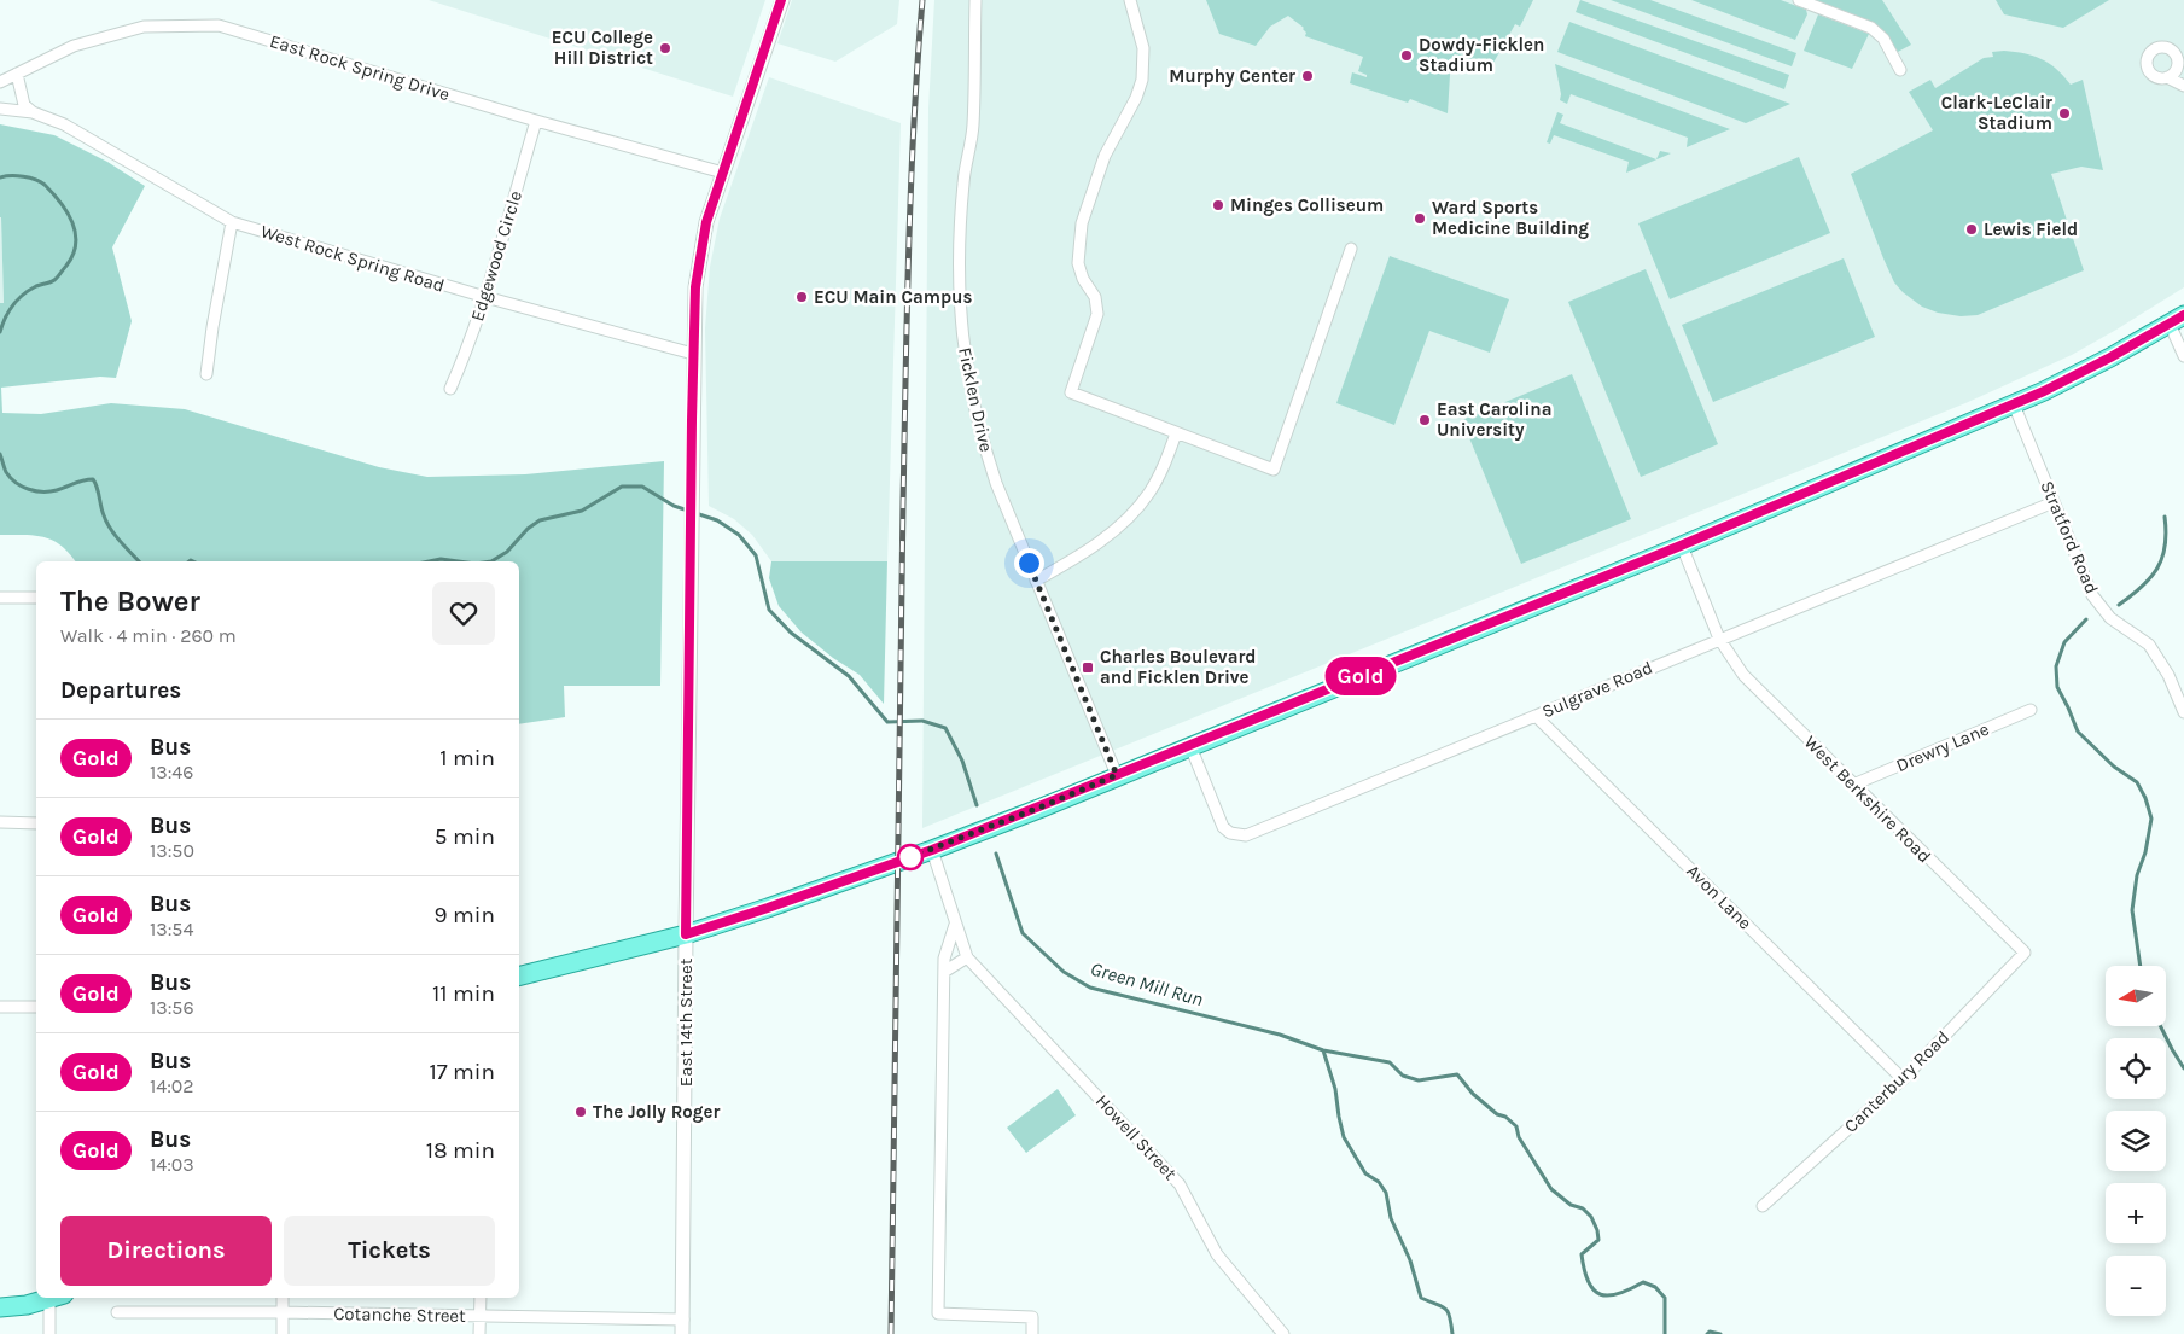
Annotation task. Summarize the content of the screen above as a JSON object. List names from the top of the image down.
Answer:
{
  "streets": {
    "street": [
      "East Rock Spring Drive",
      "Edgewood Circle",
      "West Rock Spring Road",
      "Ficklen Drive",
      "Stratford Road",
      "Sulgrave Road",
      "Drewry Lane",
      "West Berkshire Road",
      "Avon Lane",
      "East 14th Street",
      "Canterbury Road",
      "Howell Street",
      "Cotanche Street"
    ]
  },
  "crossings": [
    ["East Rock Spring Drive", "Edgewood Circle"],
    ["East Rock Spring Drive", "East 14th Street"],
    ["Edgewood Circle", "West Rock Spring Road"],
    ["West Rock Spring Road", "East 14th Street"],
    ["Stratford Road", "Sulgrave Road"],
    ["Sulgrave Road", "West Berkshire Road"],
    ["Sulgrave Road", "Avon Lane"],
    ["Drewry Lane", "West Berkshire Road"],
    ["West Berkshire Road", "Canterbury Road"],
    ["Avon Lane", "Canterbury Road"],
    ["East 14th Street", "Cotanche Street"]
  ],
  "water": ["Green Mill Run"],
  "places": {
    "other": [
      "ECU College Hill District",
      "Dowdy-Ficklen Stadium",
      "Murphy Center",
      "Clark-LeClair Stadium",
      "Minges Colliseum",
      "Ward Sports Medicine Building",
      "Lewis Field",
      "ECU Main Campus",
      "East Carolina University",
      "The Jolly Roger"
    ],
    "transit": ["Charles Boulevard and Ficklen Drive"]
  },
  "lines": ["bus line Gold"],
  "north": "left",
  "page": {
    "on_map": "Gold",
    "heading": [
      ["The Bower", "Walk · 4 min · 260 m"],
      "Departures"
    ],
    "list": [
      {
        "mark": "Gold",
        "name": "Bus",
        "note": "13:46",
        "value": "1 min"
      },
      {
        "mark": "Gold",
        "name": "Bus",
        "note": "13:50",
        "value": "5 min"
      },
      {
        "mark": "Gold",
        "name": "Bus",
        "note": "13:54",
        "value": "9 min"
      },
      {
        "mark": "Gold",
        "name": "Bus",
        "note": "13:56",
        "value": "11 min"
      },
      {
        "mark": "Gold",
        "name": "Bus",
        "note": "14:02",
        "value": "17 min"
      },
      {
        "mark": "Gold",
        "name": "Bus",
        "note": "14:03",
        "value": "18 min"
      }
    ],
    "map_buttons": ["+", "−"],
    "buttons": ["Directions", "Tickets"]
  }
}
